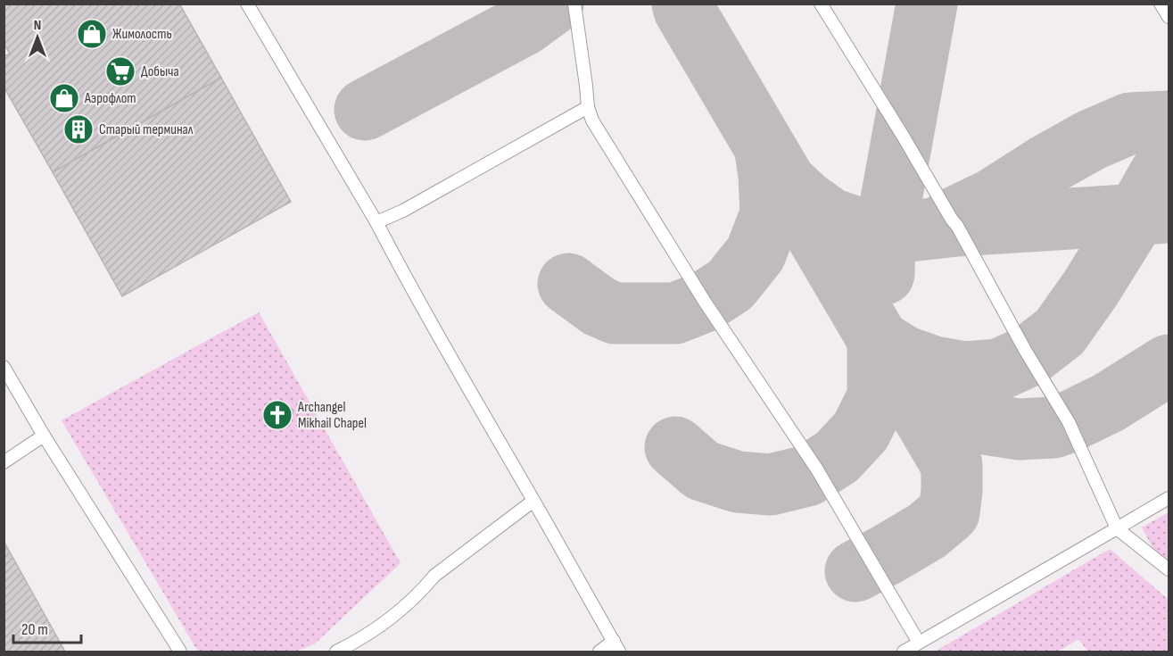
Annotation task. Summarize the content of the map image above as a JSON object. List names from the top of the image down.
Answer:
{
  "places": {
    "shop": ["Жимолость", "Аэрофлот"],
    "supermarket": ["Добыча"],
    "building": ["Старый терминал"],
    "church": ["Archangel Mikhail Chapel"]
  },
  "scale_bar": "20 m",
  "north": "top"
}
